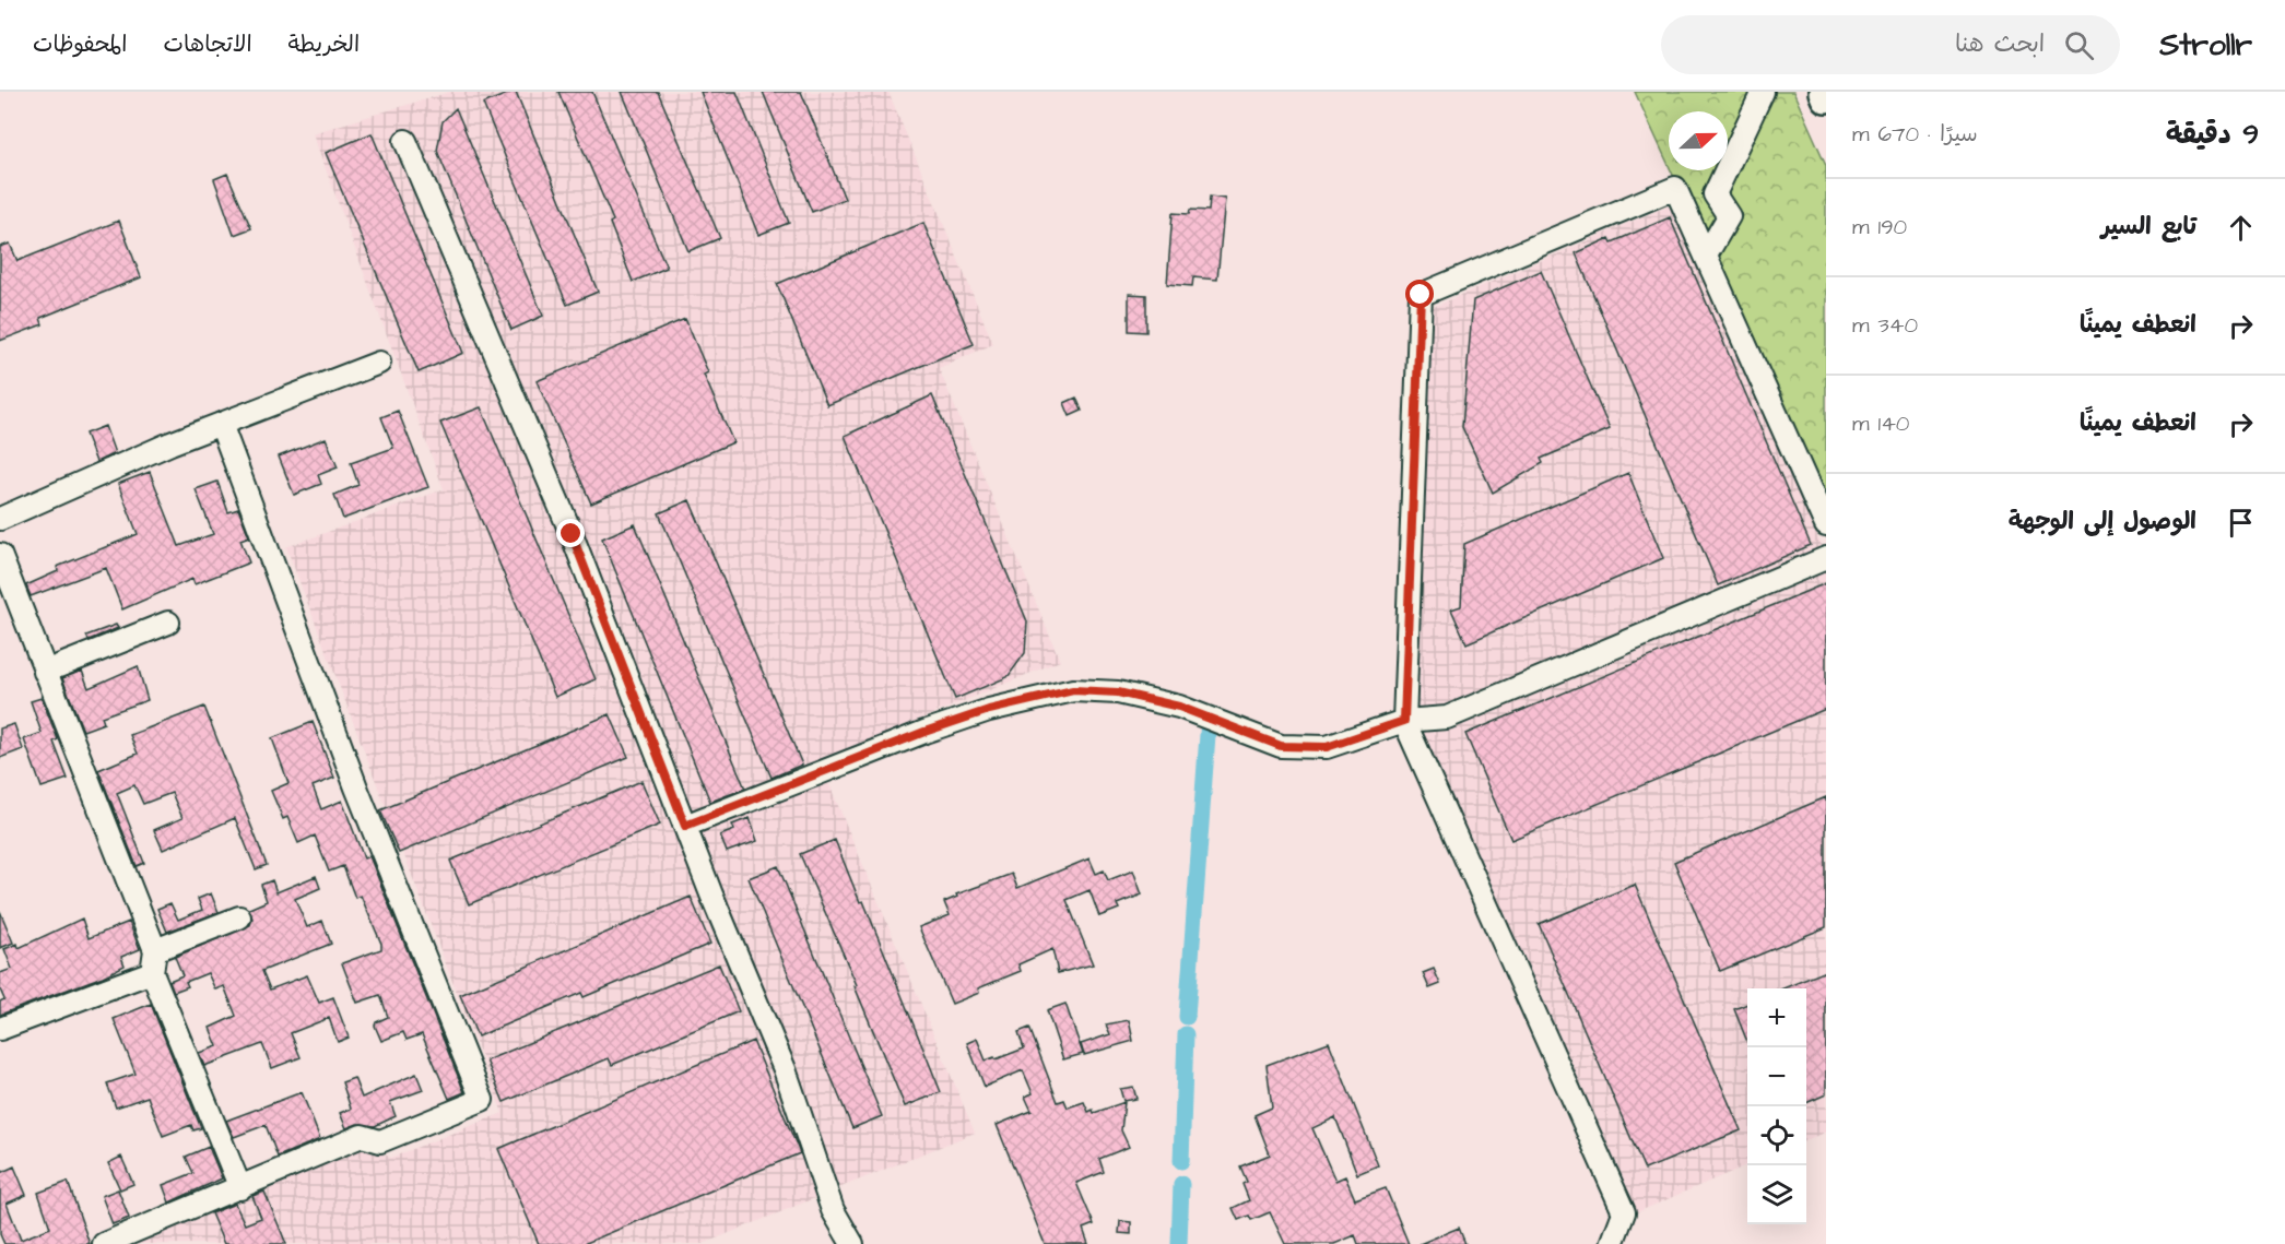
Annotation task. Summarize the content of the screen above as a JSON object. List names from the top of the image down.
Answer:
{
  "north": "right",
  "page": {
    "header": "Strollr",
    "search": "ابحث هنا",
    "nav": ["الخريطة", "الاتجاهات", "المحفوظات"],
    "heading": ["9 دقيقة", "سيرًا · 670 m"],
    "list": [
      ["تابع السير", "190 m"],
      ["انعطف يمينًا", "340 m"],
      ["انعطف يمينًا", "140 m"],
      "الوصول إلى الوجهة"
    ],
    "map_buttons": ["+", "−"]
  }
}
